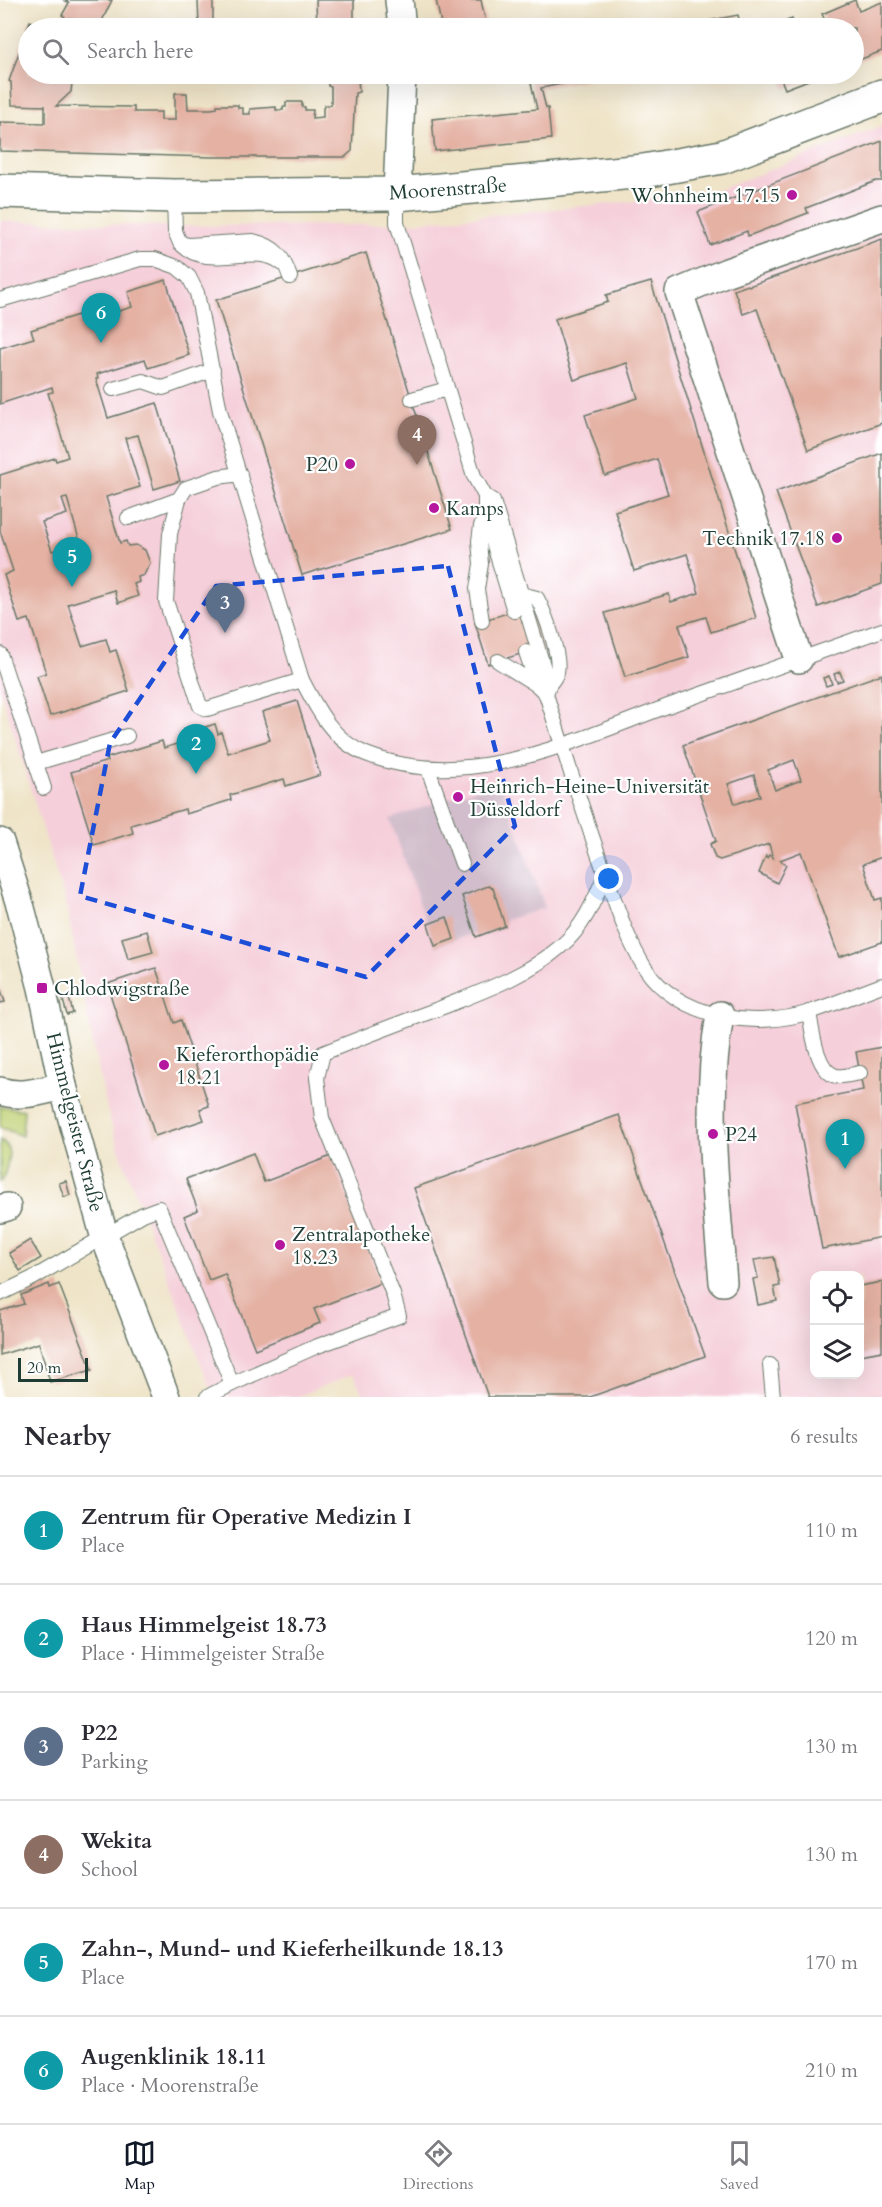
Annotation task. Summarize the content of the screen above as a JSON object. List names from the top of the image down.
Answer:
{
  "streets": {
    "street": ["Moorenstraße", "Himmelgeister Straße"]
  },
  "places": {
    "other": [
      "Wohnheim 17.15",
      "P20",
      "Kamps",
      "Technik 17.18",
      "Heinrich-Heine-Universität Düsseldorf",
      "Kieferorthopädie 18.21",
      "P24",
      "Zentralapotheke 18.23"
    ],
    "transit": ["Chlodwigstraße"]
  },
  "scale_bar": "20 m",
  "page": {
    "search": "Search here",
    "pins": [
      "6",
      "4",
      "5",
      "3",
      "2",
      "1"
    ],
    "scale": "20 m",
    "heading": ["Nearby", "6 results"],
    "list": [
      {
        "mark": "1",
        "name": "Zentrum für Operative Medizin I",
        "note": "Place",
        "value": "110 m"
      },
      {
        "mark": "2",
        "name": "Haus Himmelgeist 18.73",
        "note": "Place · Himmelgeister Straße",
        "value": "120 m"
      },
      {
        "mark": "3",
        "name": "P22",
        "note": "Parking",
        "value": "130 m"
      },
      {
        "mark": "4",
        "name": "Wekita",
        "note": "School",
        "value": "130 m"
      },
      {
        "mark": "5",
        "name": "Zahn-, Mund- und Kieferheilkunde 18.13",
        "note": "Place",
        "value": "170 m"
      },
      {
        "mark": "6",
        "name": "Augenklinik 18.11",
        "note": "Place · Moorenstraße",
        "value": "210 m"
      }
    ],
    "nav": ["Map", "Directions", "Saved"]
  }
}
